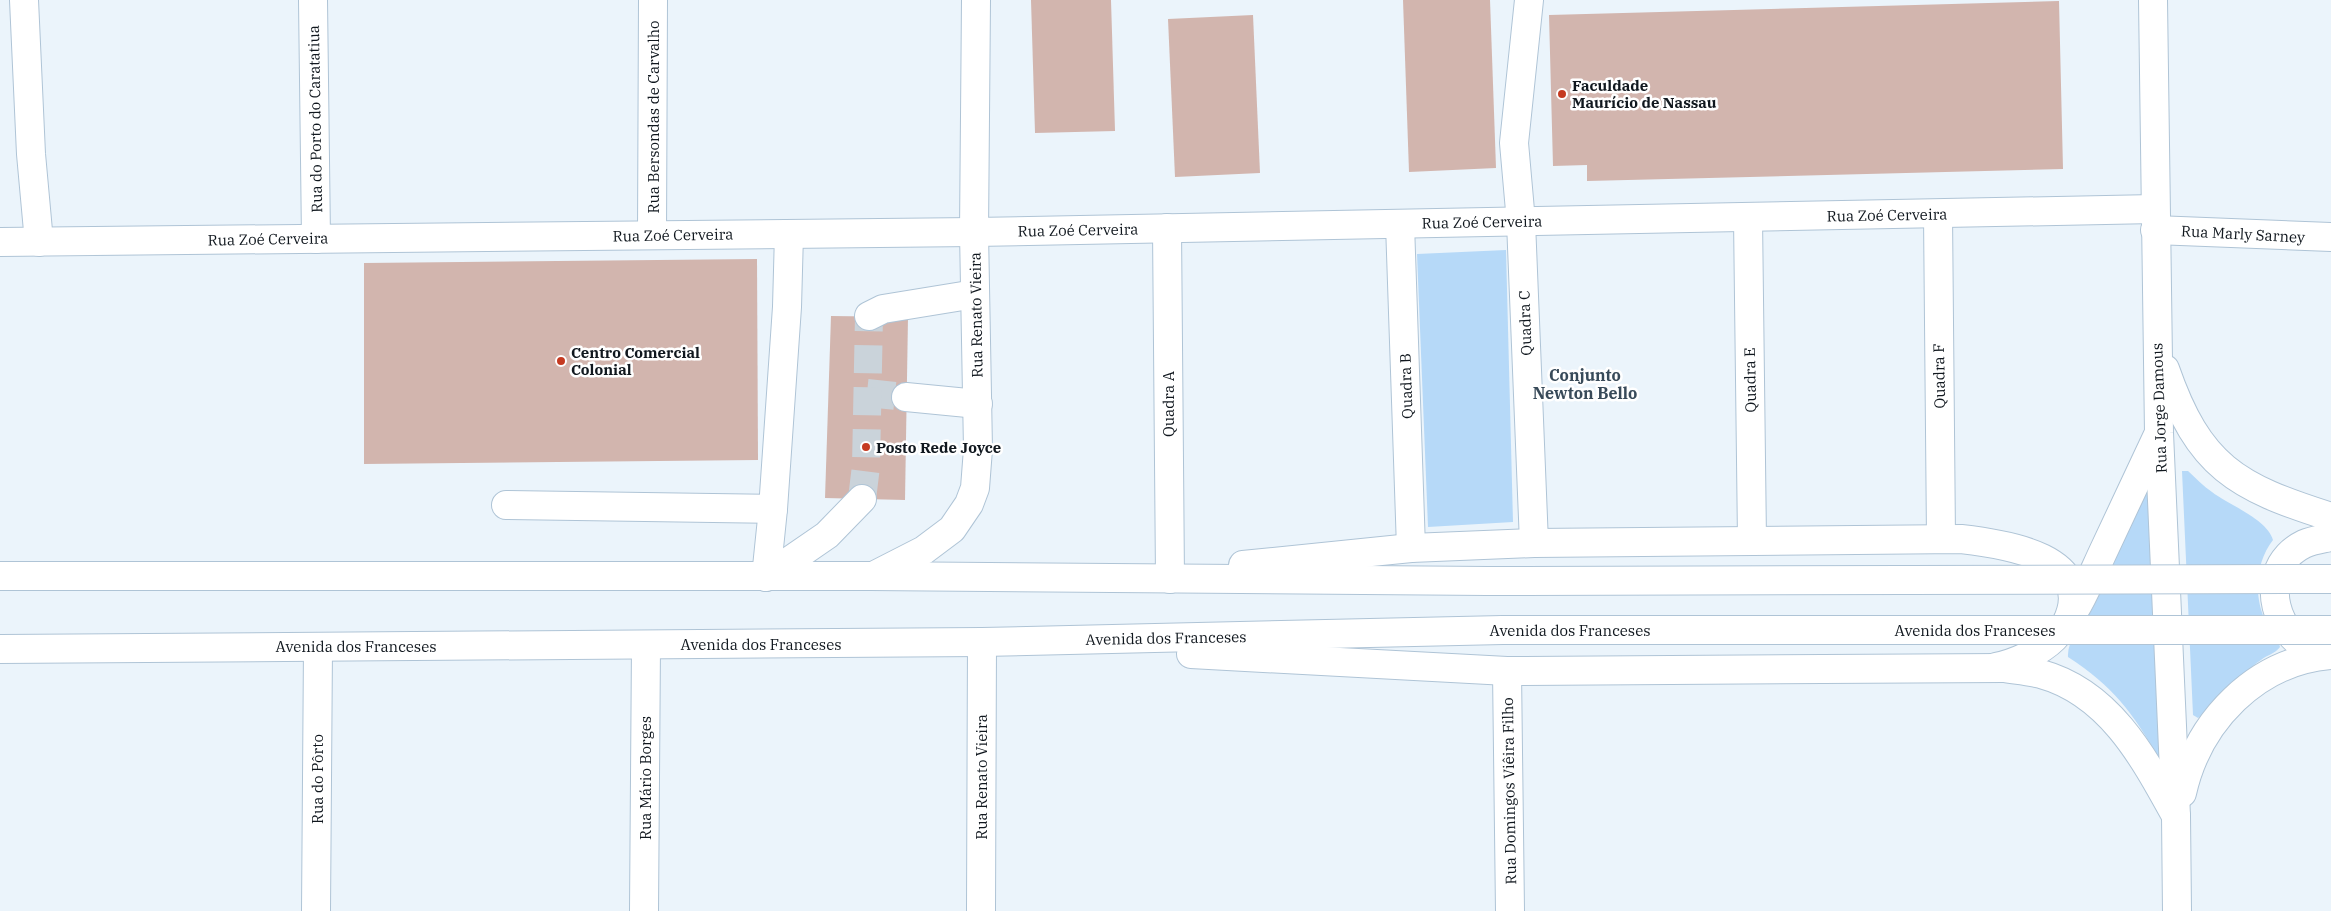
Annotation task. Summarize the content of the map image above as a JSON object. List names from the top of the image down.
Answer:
{
  "streets": {
    "main road": [
      "Rua Bersondas de Carvalho",
      "Rua do Porto do Caratatiua",
      "Rua Zoé Cerveira",
      "Rua Marly Sarney",
      "Rua Renato Vieira",
      "Quadra C",
      "Quadra F",
      "Quadra E",
      "Quadra B",
      "Quadra A",
      "Rua Jorge Damous",
      "Avenida dos Franceses",
      "Rua Mário Borges",
      "Rua do Pôrto",
      "Rua Domingos Viêira Filho"
    ]
  },
  "crossings": [
    ["Rua Bersondas de Carvalho", "Rua Zoé Cerveira"],
    ["Rua do Porto do Caratatiua", "Rua Zoé Cerveira"],
    ["Rua Zoé Cerveira", "Rua Marly Sarney"],
    ["Rua Zoé Cerveira", "Rua Renato Vieira"],
    ["Rua Zoé Cerveira", "Quadra C"],
    ["Rua Zoé Cerveira", "Quadra F"],
    ["Rua Zoé Cerveira", "Quadra E"],
    ["Rua Zoé Cerveira", "Quadra B"],
    ["Rua Zoé Cerveira", "Quadra A"],
    ["Rua Zoé Cerveira", "Rua Jorge Damous"],
    ["Rua Marly Sarney", "Rua Jorge Damous"],
    ["Rua Renato Vieira", "Avenida dos Franceses"],
    ["Avenida dos Franceses", "Rua Mário Borges"],
    ["Avenida dos Franceses", "Rua do Pôrto"]
  ],
  "districts": ["Conjunto Newton Bello"],
  "places": ["Faculdade Maurício de Nassau", "Centro Comercial Colonial", "Posto Rede Joyce"]
}
